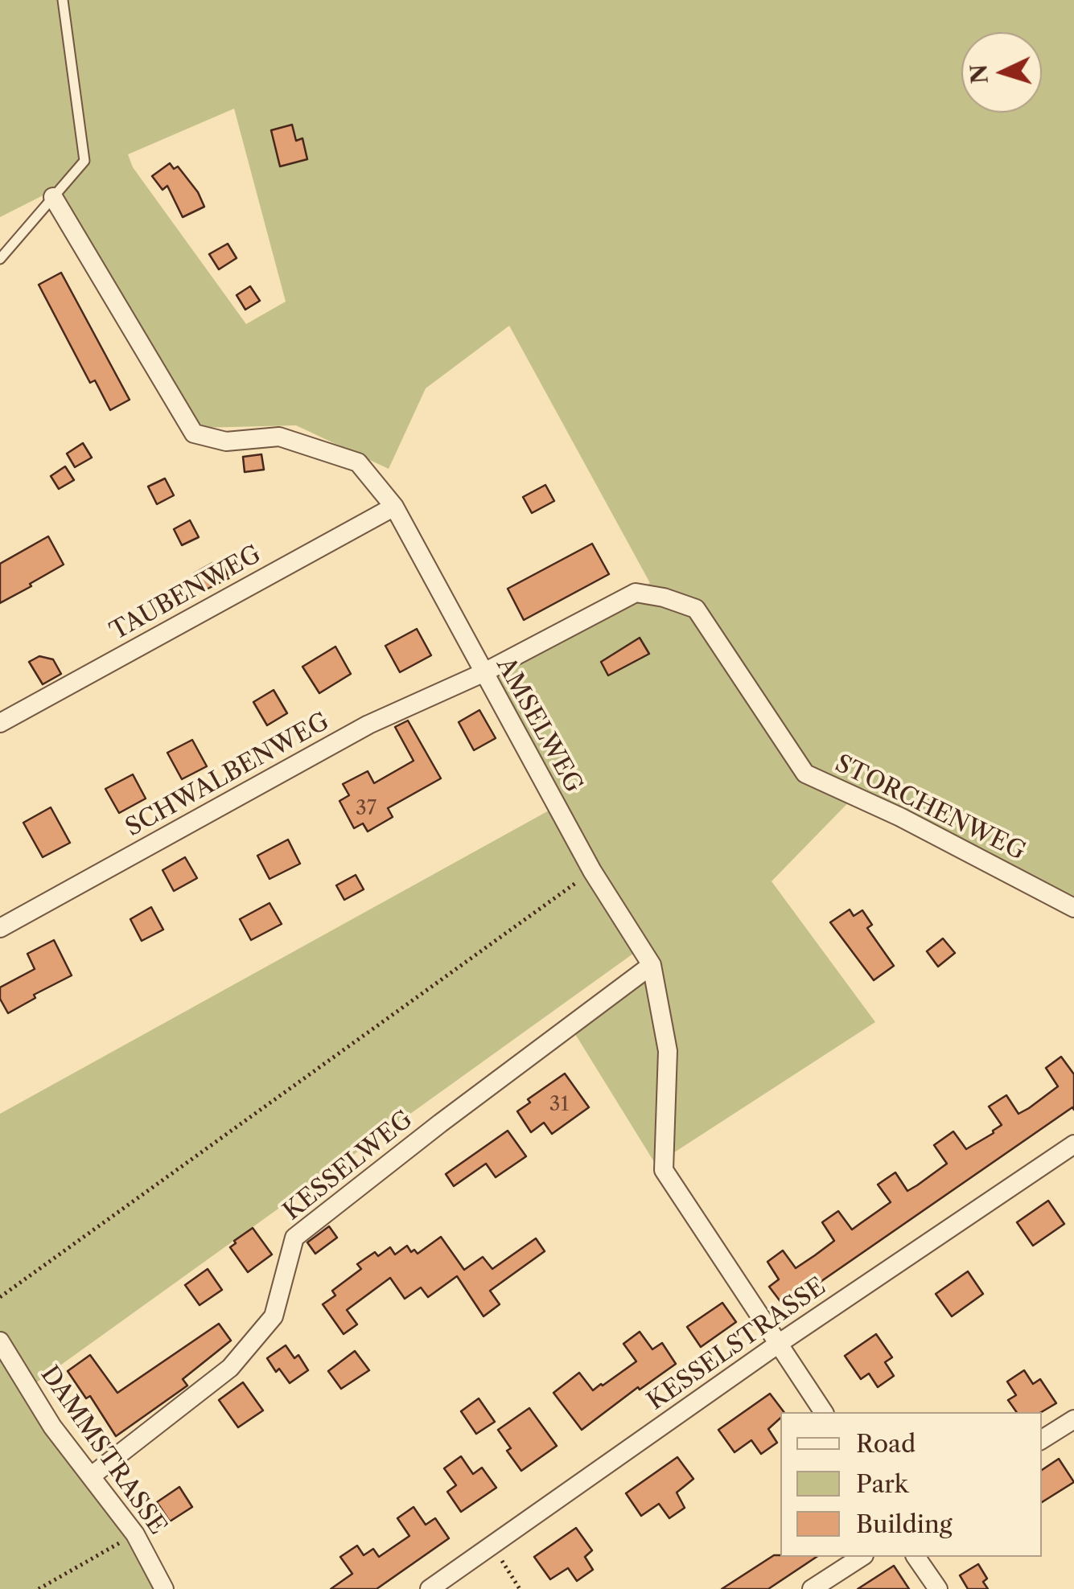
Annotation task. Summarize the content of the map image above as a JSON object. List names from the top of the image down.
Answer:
{
  "streets": {
    "street": [
      "TAUBENWEG",
      "AMSELWEG",
      "SCHWALBENWEG",
      "STORCHENWEG",
      "KESSELWEG",
      "KESSELSTRASSE",
      "DAMMSTRASSE"
    ]
  },
  "crossings": [
    ["TAUBENWEG", "AMSELWEG"],
    ["AMSELWEG", "SCHWALBENWEG"],
    ["AMSELWEG", "STORCHENWEG"],
    ["AMSELWEG", "KESSELWEG"],
    ["AMSELWEG", "KESSELSTRASSE"],
    ["SCHWALBENWEG", "STORCHENWEG"],
    ["KESSELWEG", "DAMMSTRASSE"]
  ],
  "house_numbers": ["37", "31"],
  "legend": ["Road", "Park", "Building"],
  "north": "left"
}
